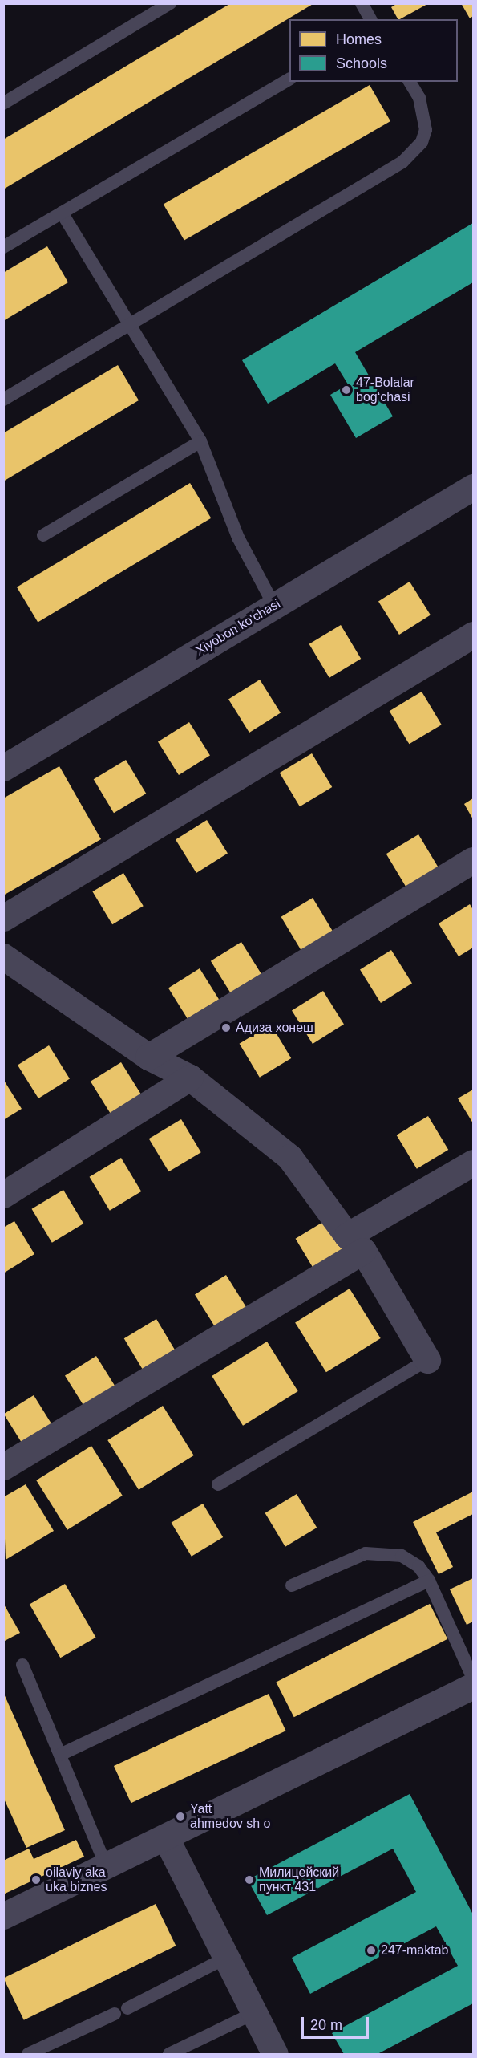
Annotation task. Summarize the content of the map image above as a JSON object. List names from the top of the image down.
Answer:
{
  "streets": {
    "street": ["Xiyobon ko'chasi"]
  },
  "places": [
    "47-Bolalar bogʻchasi",
    "Адиза хонеш",
    "Yatt ahmedov sh o",
    "oilaviy aka uka biznes",
    "Милицейский пункт 431",
    "247-maktab"
  ],
  "legend": ["Homes", "Schools"],
  "scale_bar": "20 m"
}
